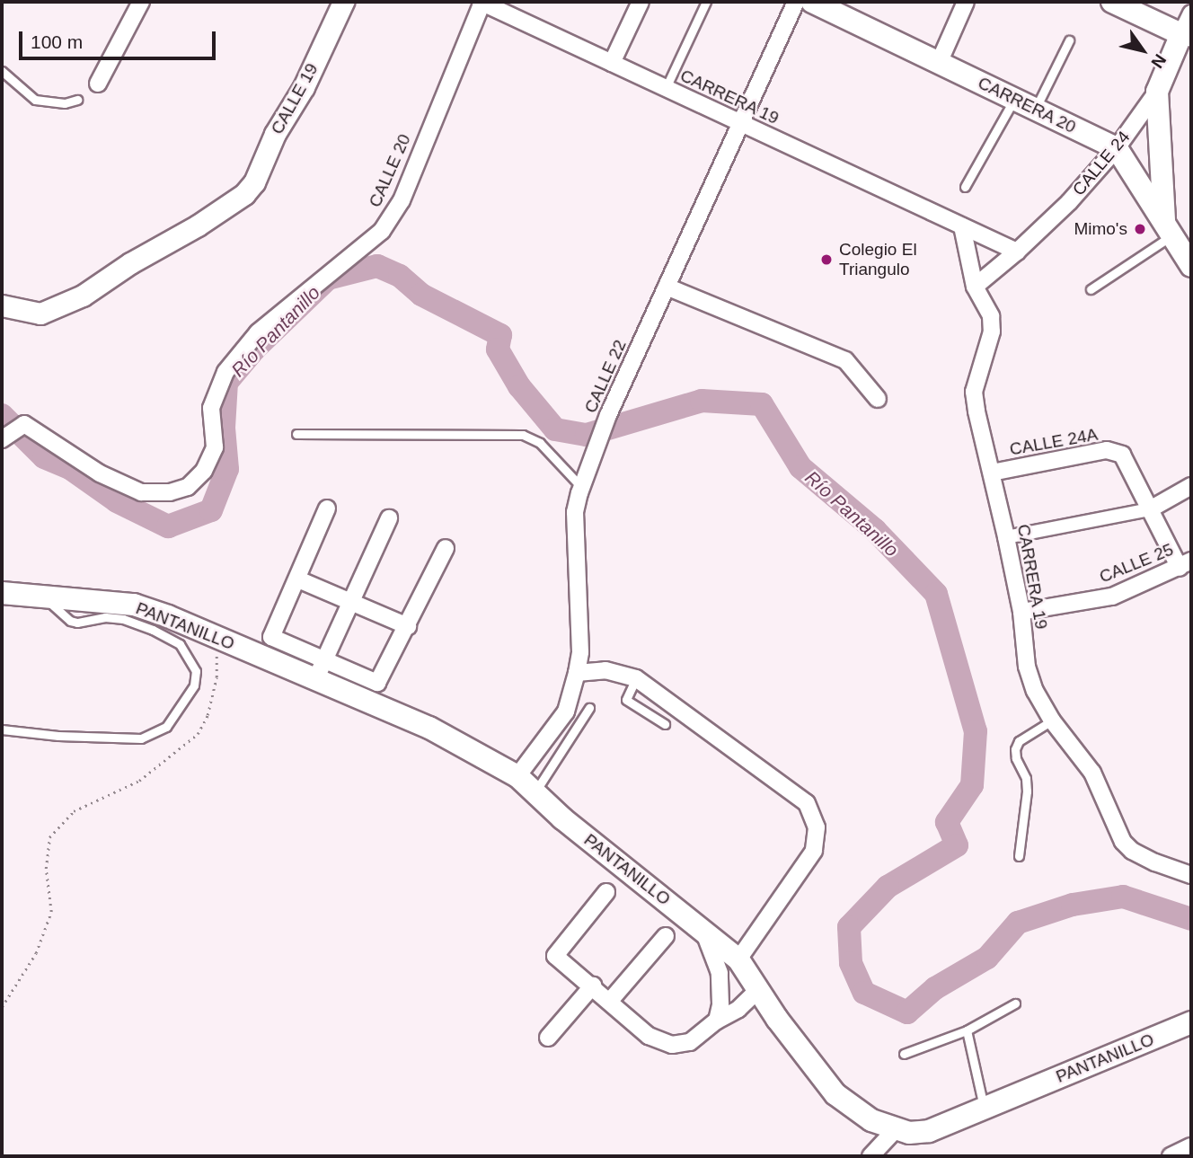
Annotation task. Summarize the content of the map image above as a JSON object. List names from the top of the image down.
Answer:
{
  "streets": {
    "main road": ["CARRERA 20", "CALLE 24", "PANTANILLO"],
    "street": [
      "CARRERA 19",
      "CALLE 19",
      "CALLE 20",
      "CALLE 22",
      "CALLE 24A",
      "CALLE 25"
    ]
  },
  "crossings": [
    ["CARRERA 19", "CALLE 24"],
    ["CARRERA 19", "CALLE 20"],
    ["CARRERA 19", "CALLE 22"],
    ["CARRERA 19", "CALLE 24A"],
    ["CARRERA 19", "CALLE 25"],
    ["CARRERA 20", "CALLE 24"],
    ["CALLE 22", "PANTANILLO"]
  ],
  "water": ["Río Pantanillo"],
  "places": ["Mimo's", "Colegio El Triangulo"],
  "scale_bar": "100 m",
  "north": "bottom right"
}
